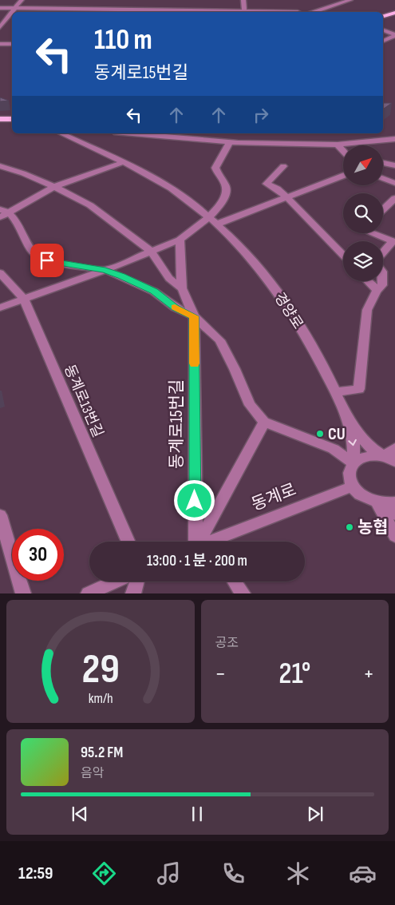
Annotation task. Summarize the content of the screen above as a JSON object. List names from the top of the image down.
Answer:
{
  "streets": {
    "street": [
      "경양로",
      "동계로13번길",
      "동계로15번길",
      "동계로"
    ]
  },
  "places": ["CU", "농협"],
  "north": "top right",
  "page": {
    "turn": ["110 m", "동계로15번길"],
    "limit": "30",
    "trip": "13:00 · 1 분 · 200 m",
    "tile": "공조",
    "heat": ["−", "21°", "+"],
    "song": ["95.2 FM", "음악"],
    "tabs": "12:59",
    "gauge": ["29", "km/h"]
  }
}
